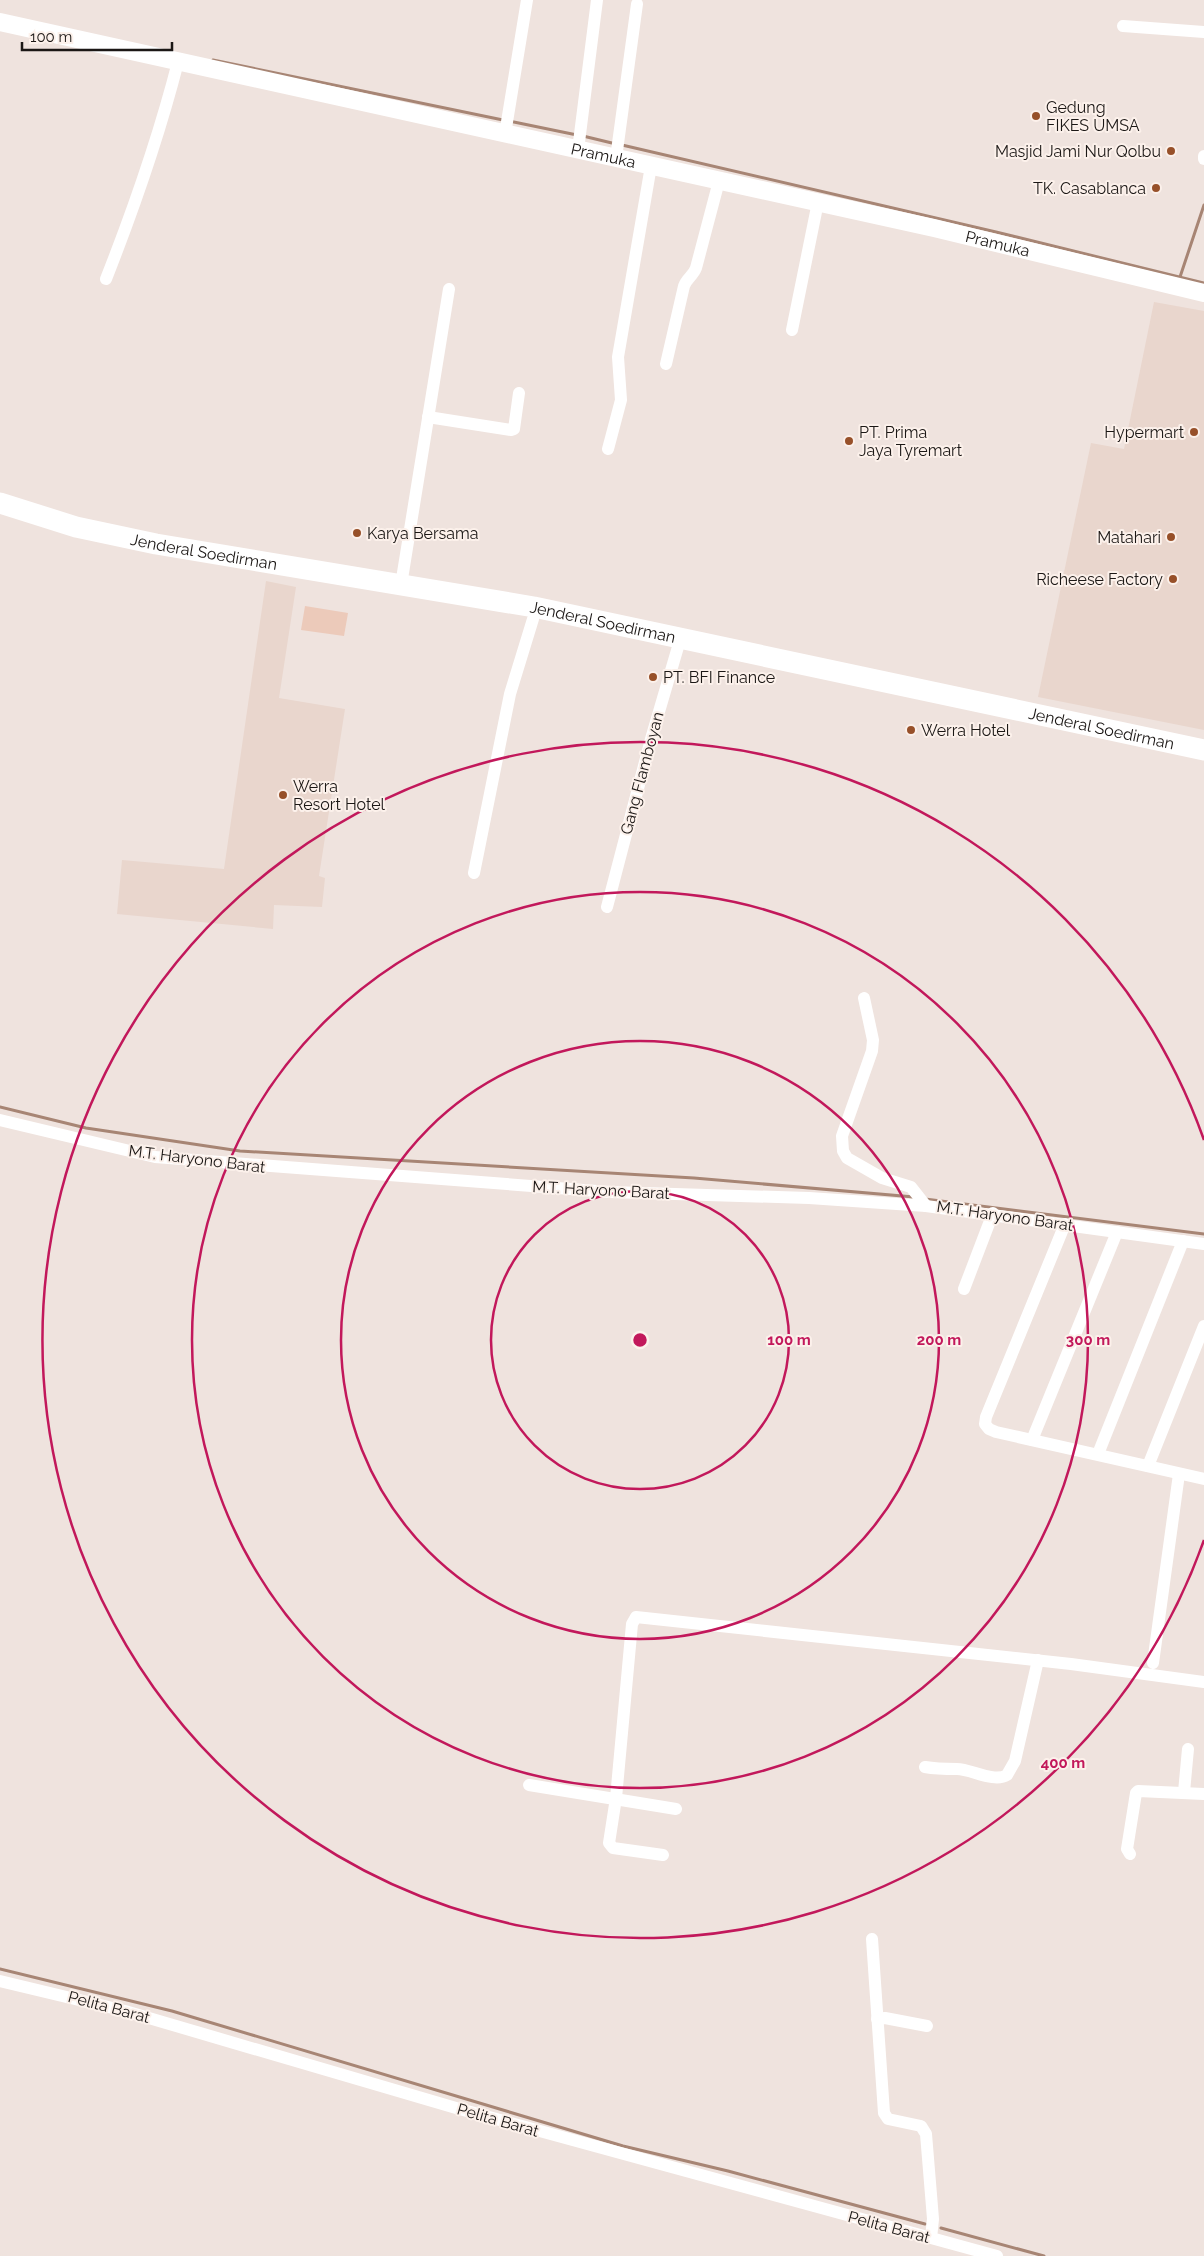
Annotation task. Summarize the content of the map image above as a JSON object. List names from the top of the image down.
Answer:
{
  "streets": {
    "highway": ["Jenderal Soedirman"],
    "street": [
      "Pramuka",
      "Gang Flamboyan",
      "M.T. Haryono Barat",
      "Pelita Barat"
    ]
  },
  "crossings": [
    ["Jenderal Soedirman", "Gang Flamboyan"]
  ],
  "places": [
    "Gedung FIKES UMSA",
    "Masjid Jami Nur Qolbu",
    "TK. Casablanca",
    "Hypermart",
    "PT. Prima Jaya Tyremart",
    "Karya Bersama",
    "Matahari",
    "Richeese Factory",
    "PT. BFI Finance",
    "Werra Hotel",
    "Werra Resort Hotel"
  ],
  "scale_bar": "100 m",
  "rings": [
    "100 m",
    "200 m",
    "300 m",
    "400 m"
  ]
}
